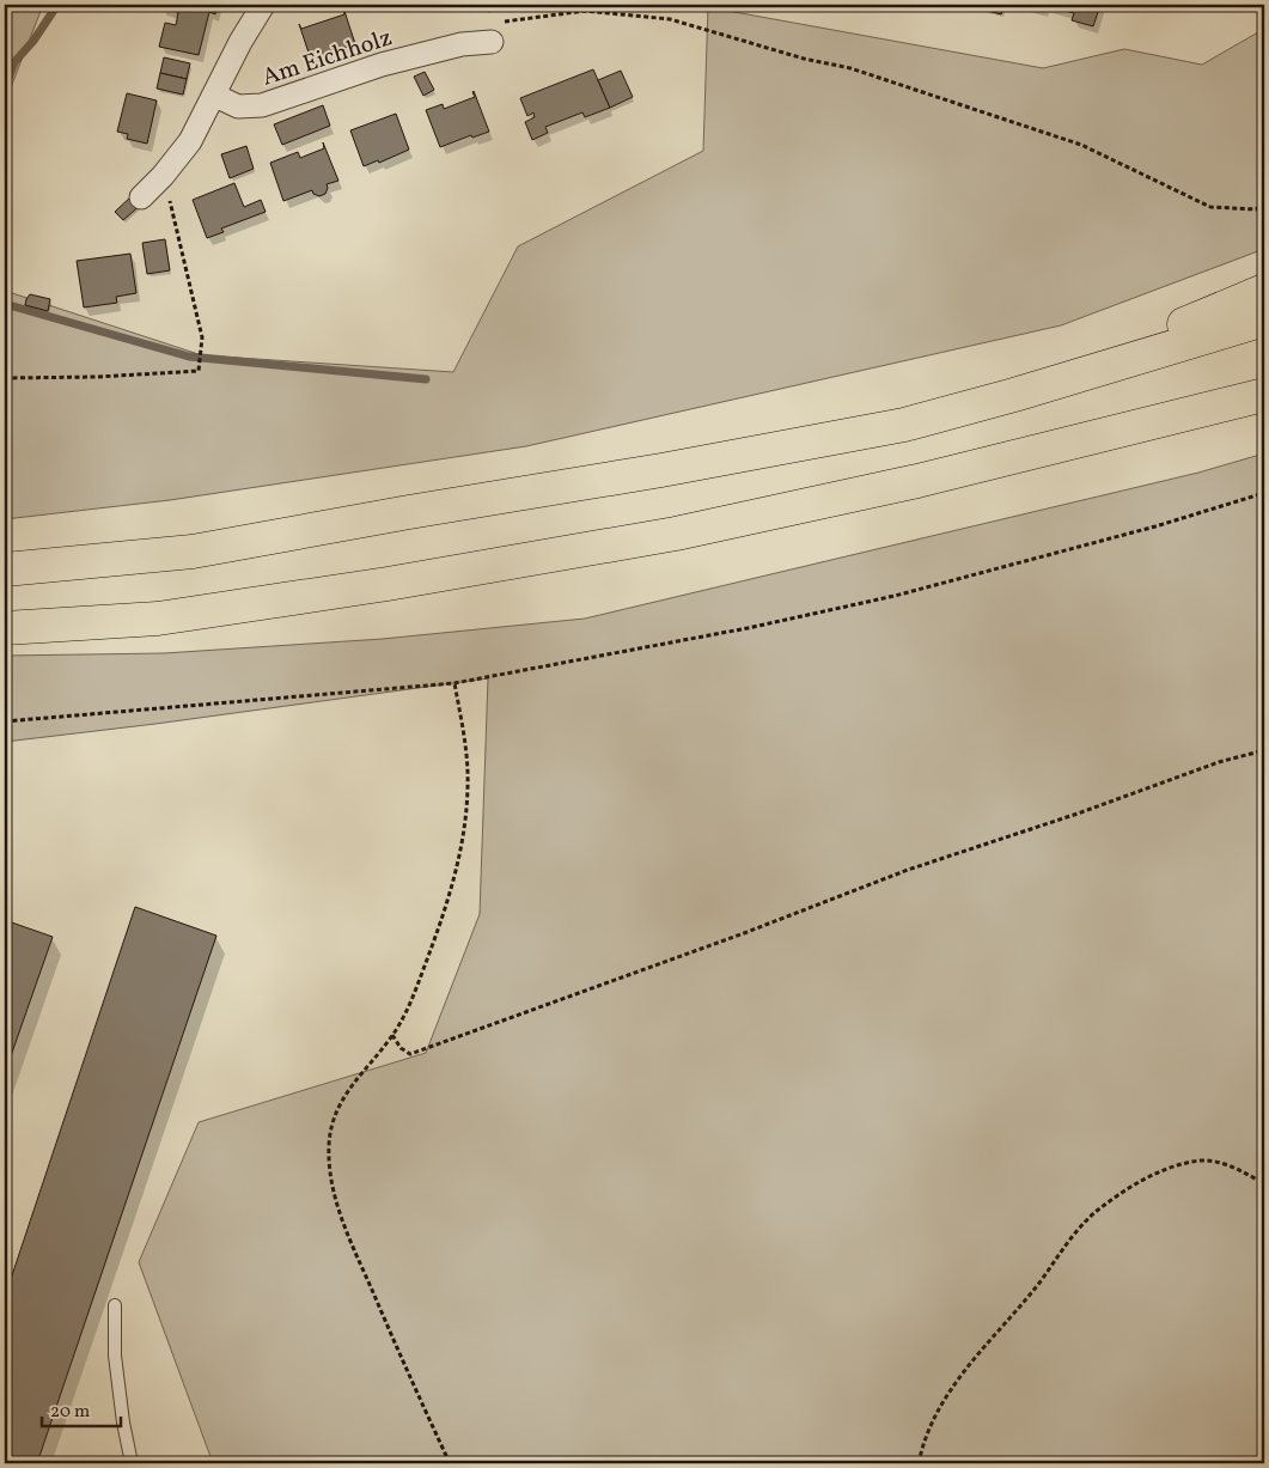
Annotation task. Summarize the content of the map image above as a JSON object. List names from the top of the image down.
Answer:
{
  "streets": {
    "street": ["Am Eichholz"]
  },
  "scale_bar": "20 m"
}
